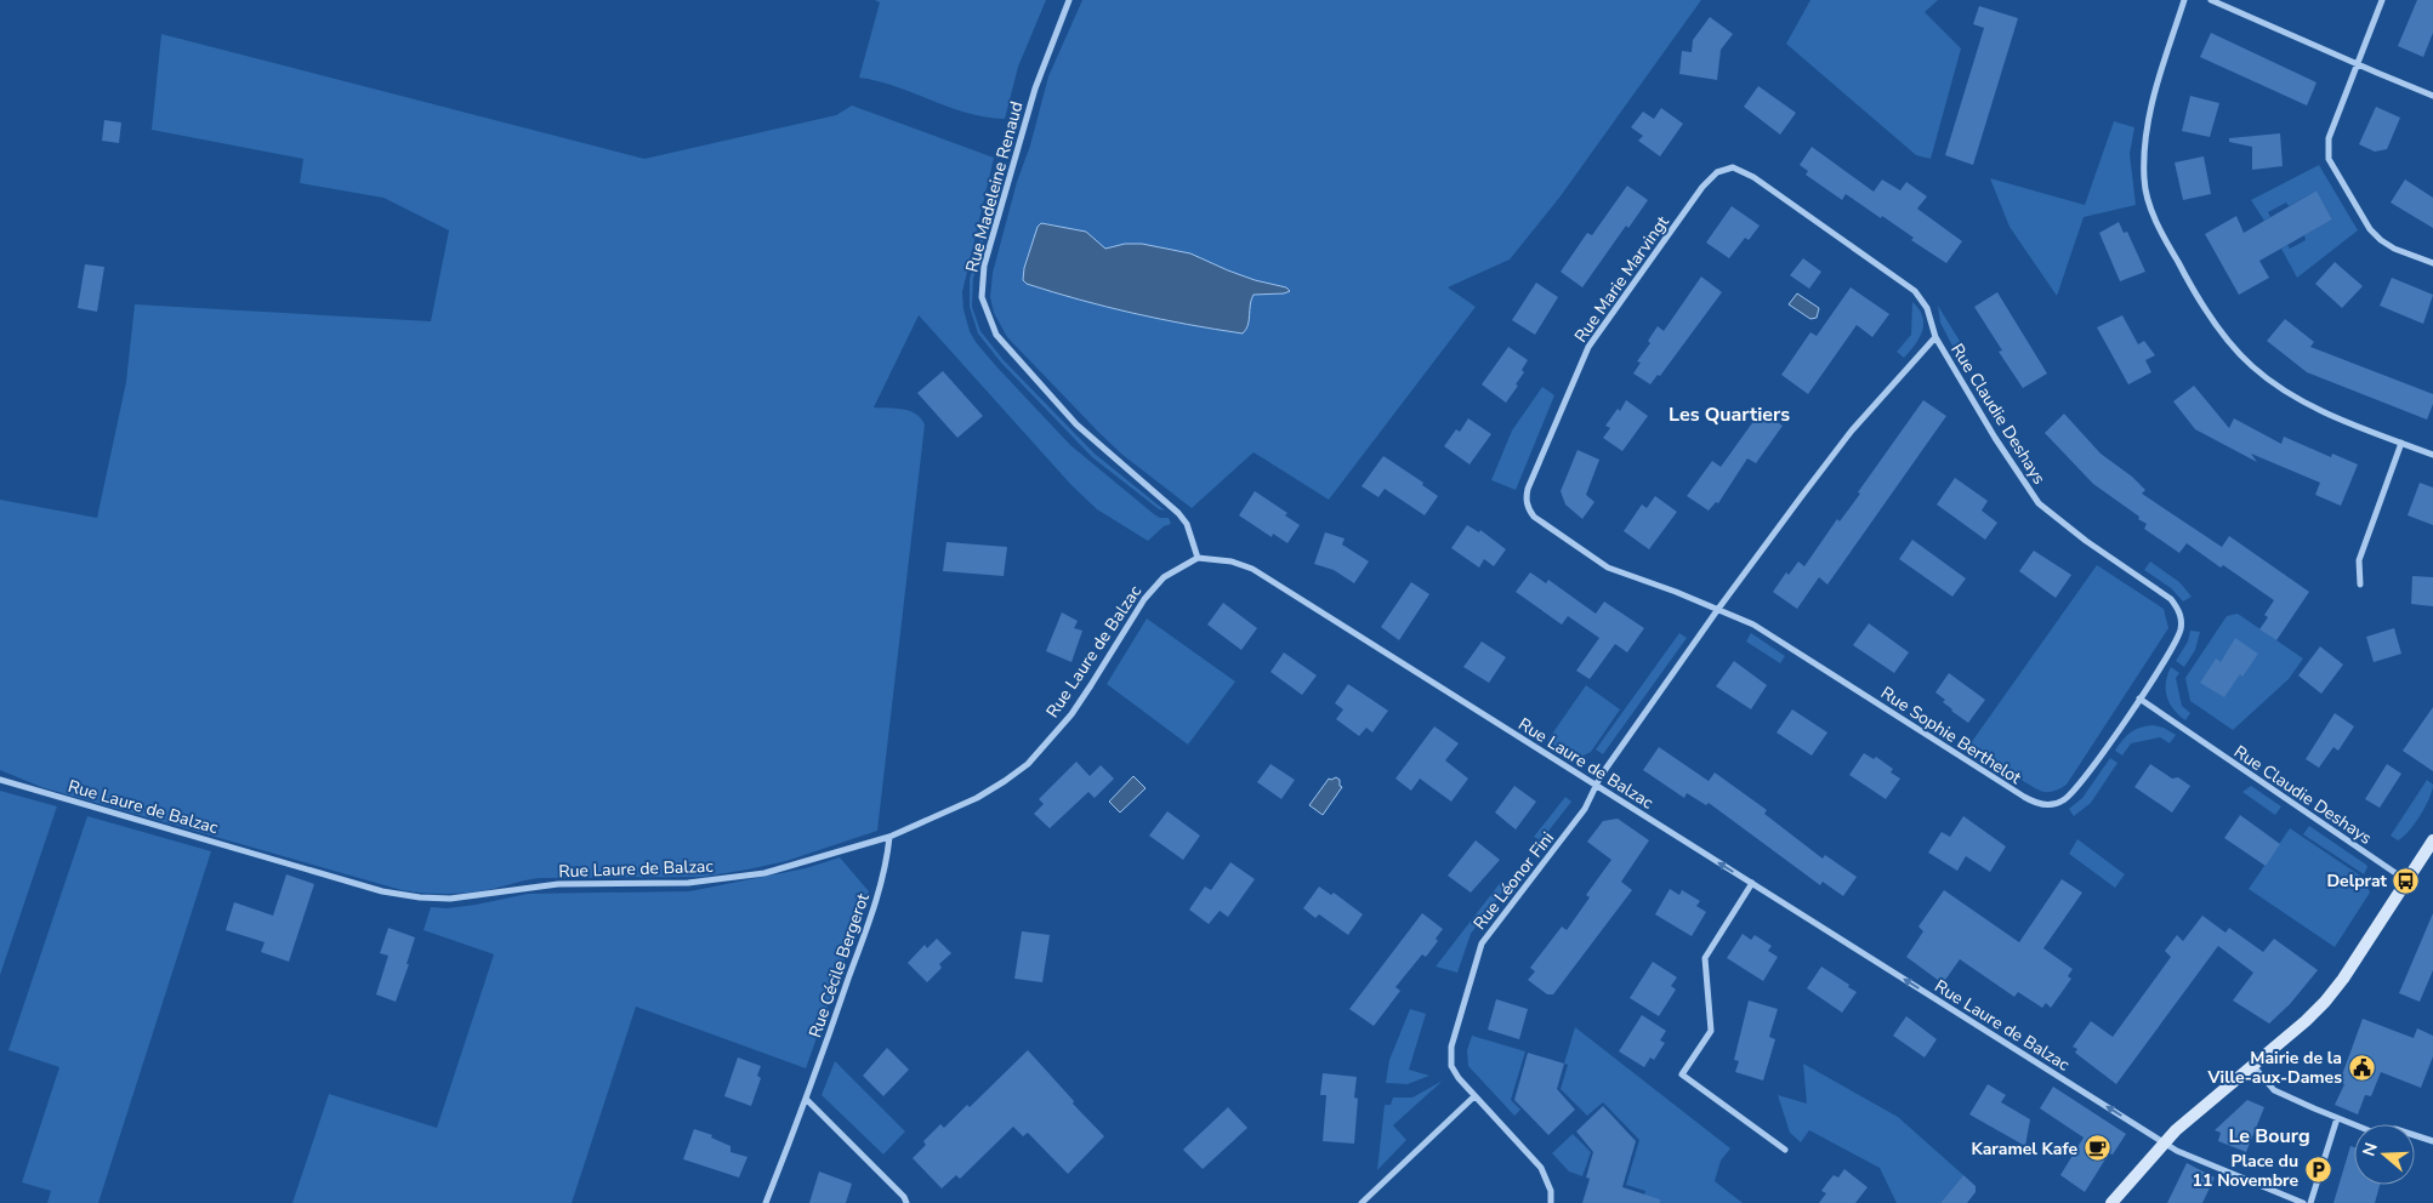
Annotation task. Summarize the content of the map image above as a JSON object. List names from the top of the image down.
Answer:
{
  "streets": {
    "street": [
      "Rue Madeleine Renaud",
      "Rue Marie Marvingt",
      "Rue Claudie Deshays",
      "Rue Laure de Balzac",
      "Rue Sophie Berthelot",
      "Rue Léonor Fini",
      "Rue Cécile Bergerot"
    ]
  },
  "crossings": [
    ["Rue Madeleine Renaud", "Rue Laure de Balzac"],
    ["Rue Marie Marvingt", "Rue Claudie Deshays"],
    ["Rue Marie Marvingt", "Rue Sophie Berthelot"],
    ["Rue Claudie Deshays", "Rue Laure de Balzac"],
    ["Rue Claudie Deshays", "Rue Sophie Berthelot"],
    ["Rue Claudie Deshays", "Rue Léonor Fini"],
    ["Rue Laure de Balzac", "Rue Léonor Fini"],
    ["Rue Laure de Balzac", "Rue Cécile Bergerot"]
  ],
  "districts": ["Les Quartiers", "Le Bourg"],
  "places": {
    "bus stop": ["Delprat"],
    "public building": ["Mairie de la Ville-aux-Dames"],
    "cafe": ["Karamel Kafe"],
    "parking": ["Place du 11 Novembre"]
  },
  "north": "left"
}
